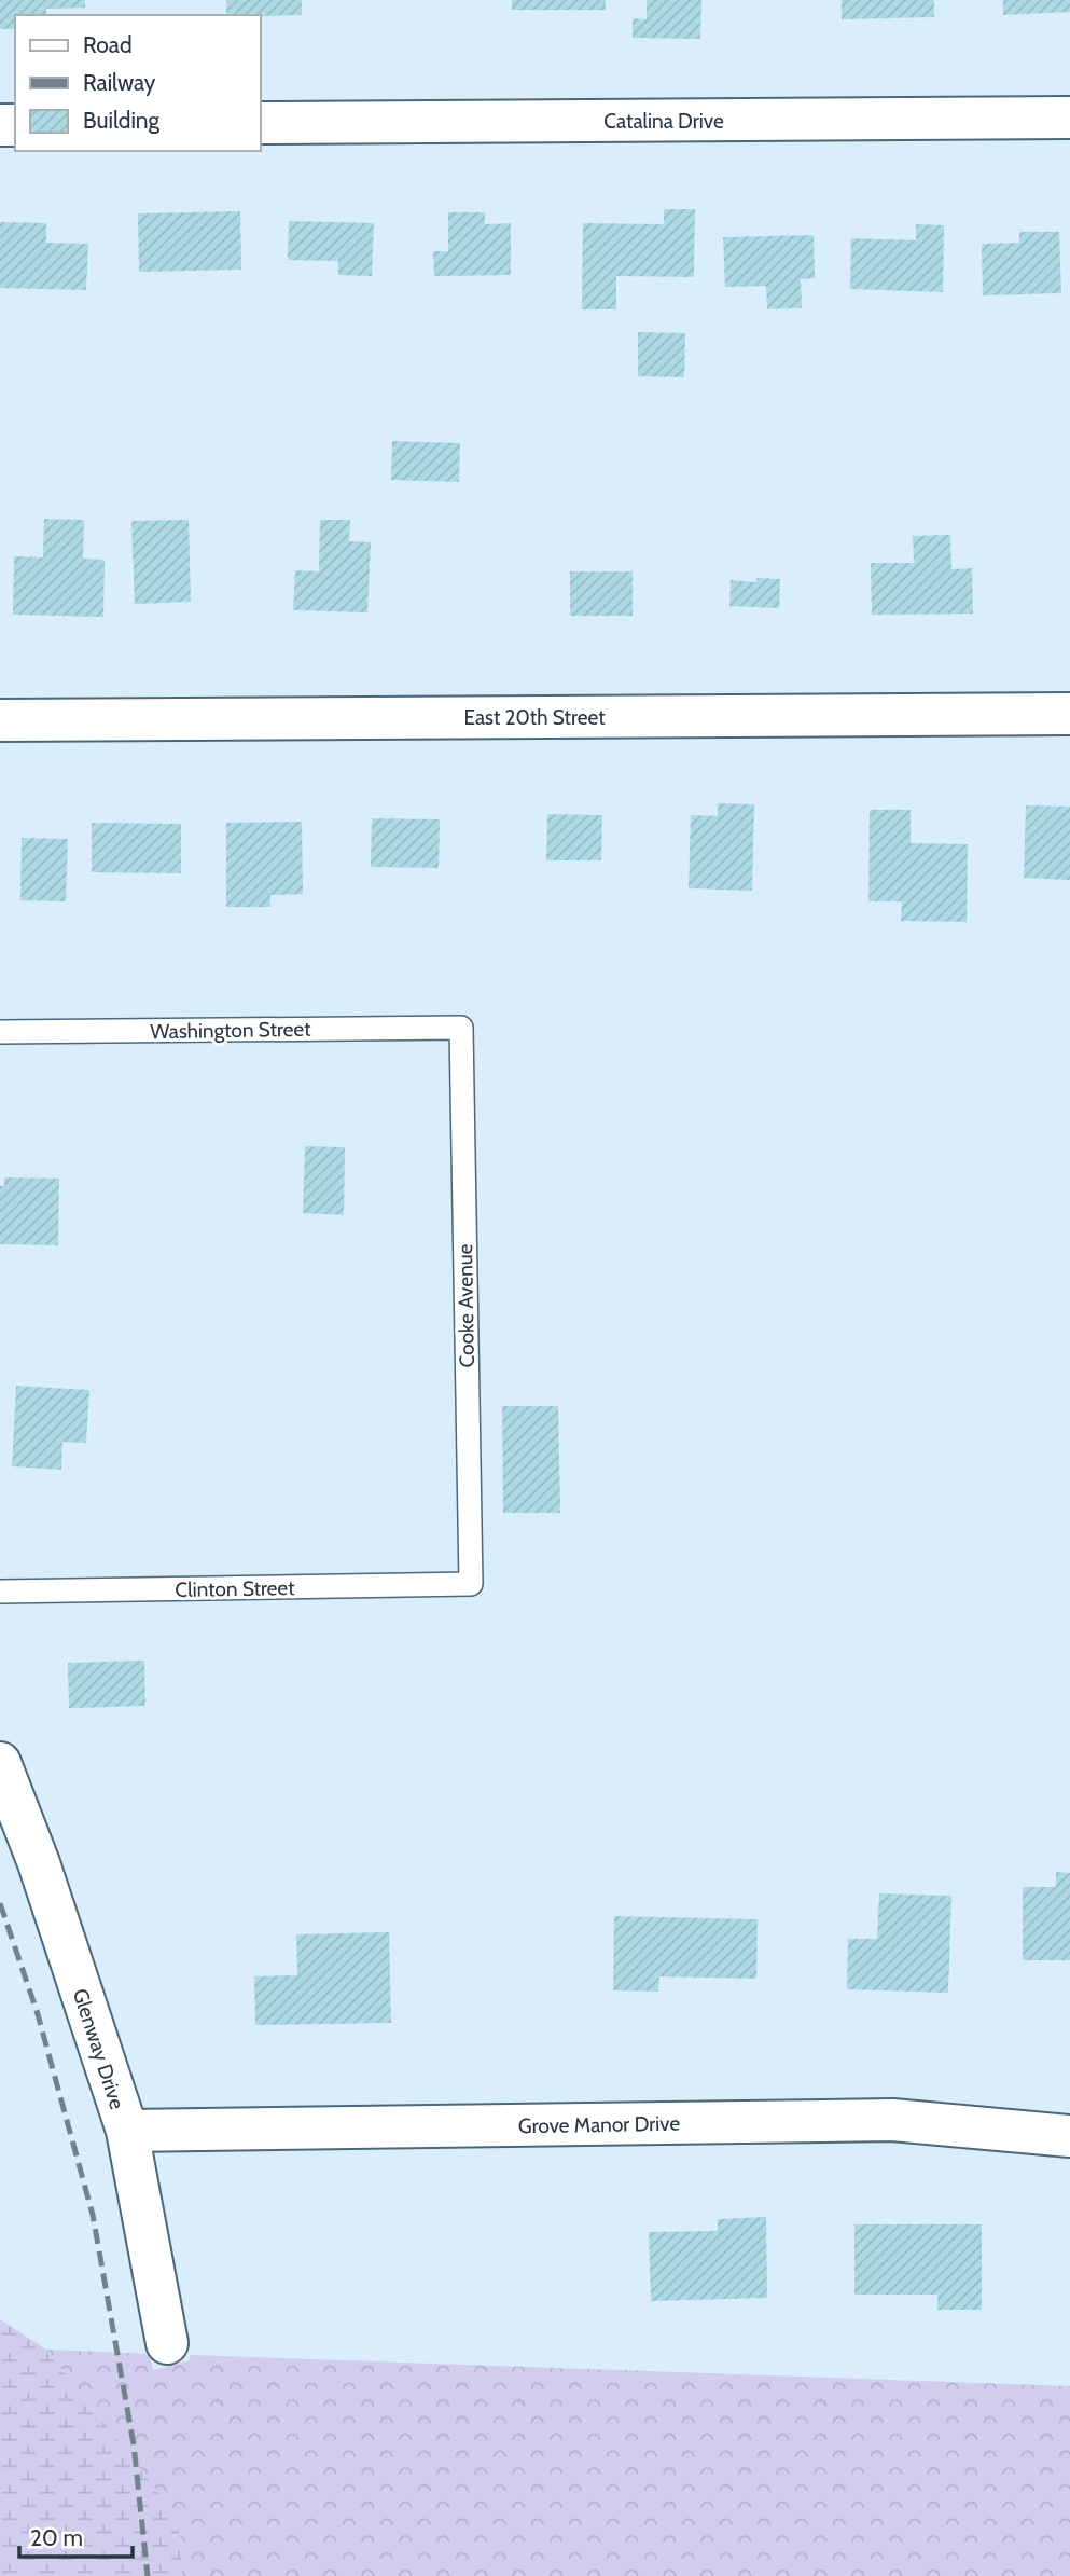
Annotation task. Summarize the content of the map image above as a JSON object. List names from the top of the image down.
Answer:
{
  "streets": {
    "street": [
      "Catalina Drive",
      "East 20th Street",
      "Glenway Drive",
      "Grove Manor Drive"
    ],
    "lane": ["Washington Street", "Cooke Avenue", "Clinton Street"]
  },
  "crossings": [
    ["Washington Street", "Cooke Avenue"],
    ["Cooke Avenue", "Clinton Street"],
    ["Glenway Drive", "Grove Manor Drive"]
  ],
  "legend": ["Road", "Railway", "Building"],
  "scale_bar": "20 m"
}
